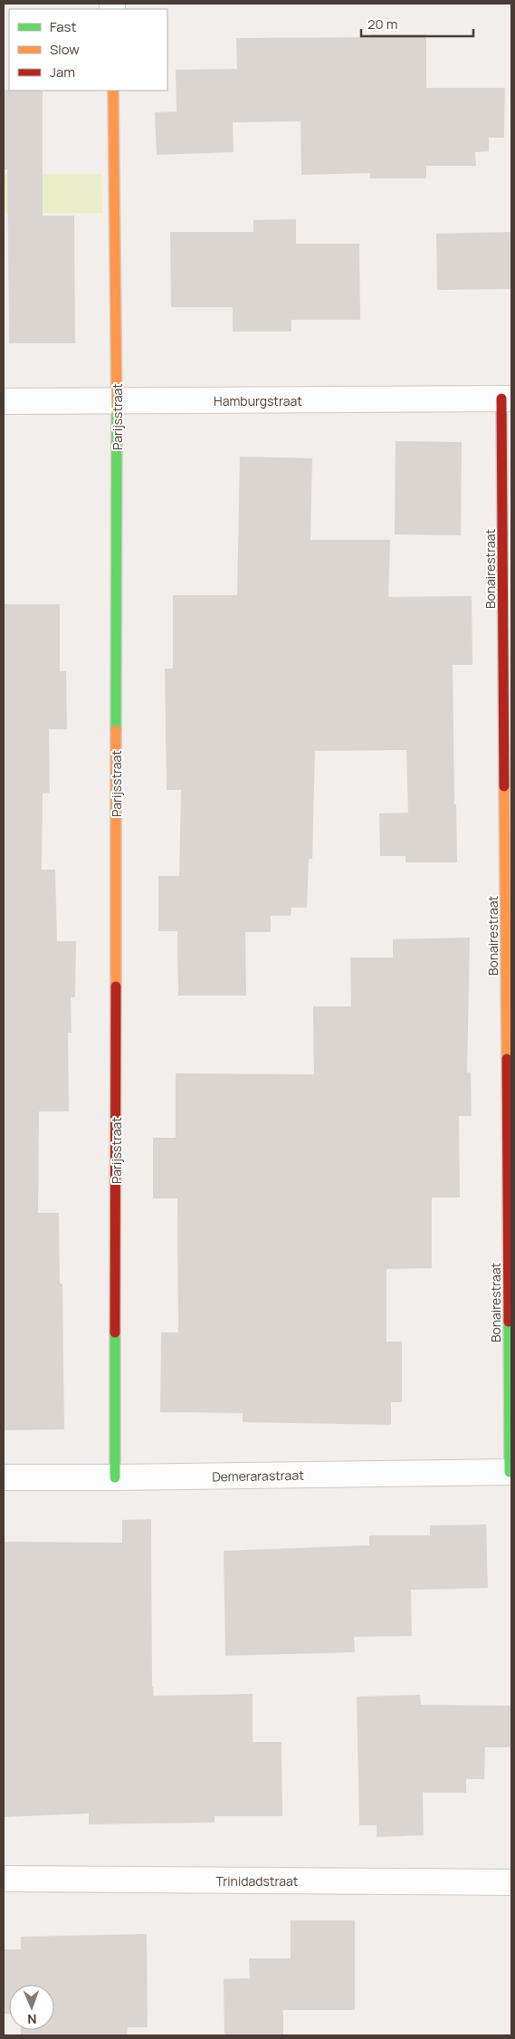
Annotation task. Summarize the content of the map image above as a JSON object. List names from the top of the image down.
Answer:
{
  "streets": {
    "street": [
      "Hamburgstraat",
      "Parijsstraat",
      "Bonairestraat",
      "Demerarastraat",
      "Trinidadstraat"
    ]
  },
  "crossings": [
    ["Hamburgstraat", "Parijsstraat"],
    ["Hamburgstraat", "Bonairestraat"],
    ["Parijsstraat", "Demerarastraat"],
    ["Bonairestraat", "Demerarastraat"]
  ],
  "legend": ["Fast", "Slow", "Jam"],
  "scale_bar": "20 m",
  "north": "bottom"
}
